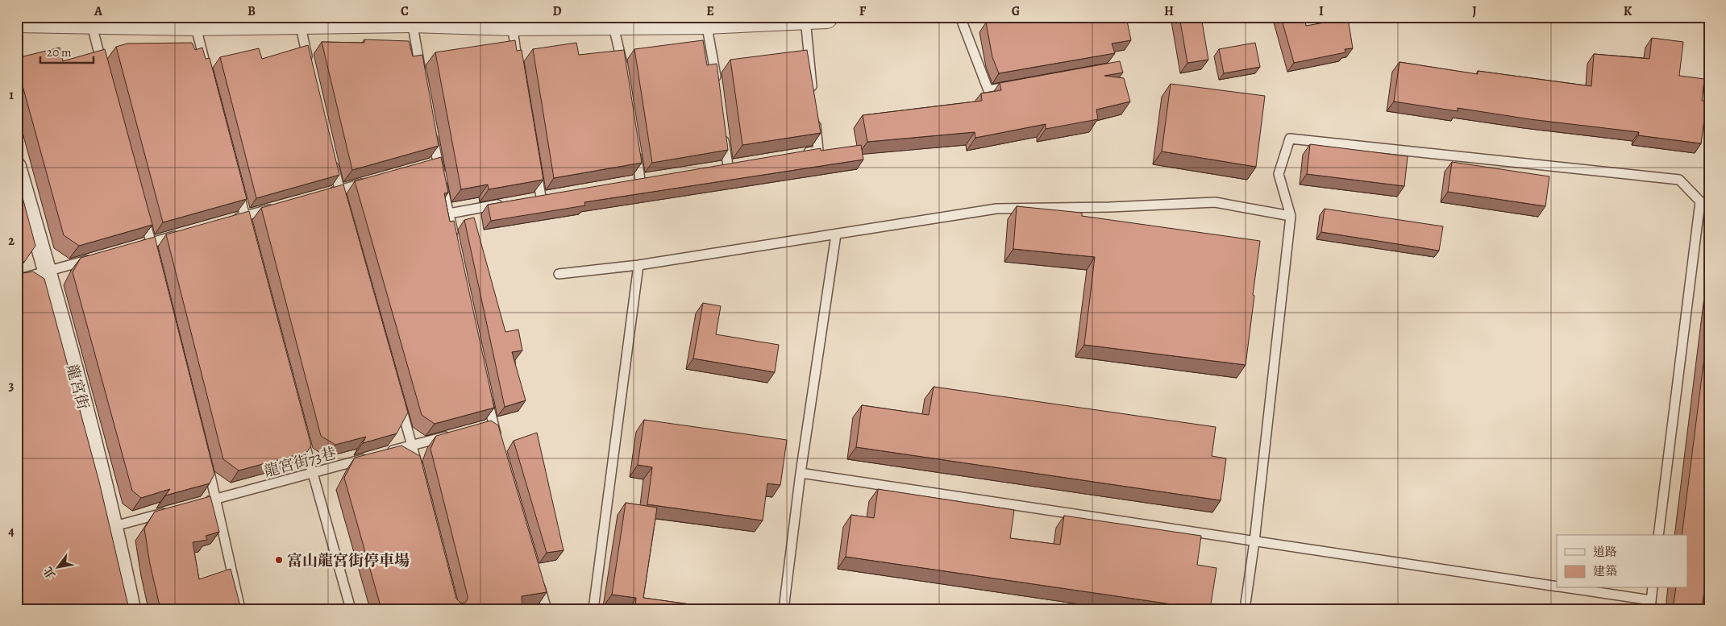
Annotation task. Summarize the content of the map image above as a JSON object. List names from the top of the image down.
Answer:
{
  "streets": {
    "street": ["龍宮街"],
    "lane": ["龍宮街73巷"]
  },
  "places": ["富山龍宮街停車場"],
  "legend": ["道路", "建築"],
  "scale_bar": "20 m",
  "north": "bottom left",
  "grid": {
    "columns": [
      "A",
      "B",
      "C",
      "D",
      "E",
      "F",
      "G",
      "H",
      "I",
      "J",
      "K"
    ],
    "rows": [
      "1",
      "2",
      "3",
      "4"
    ]
  }
}
